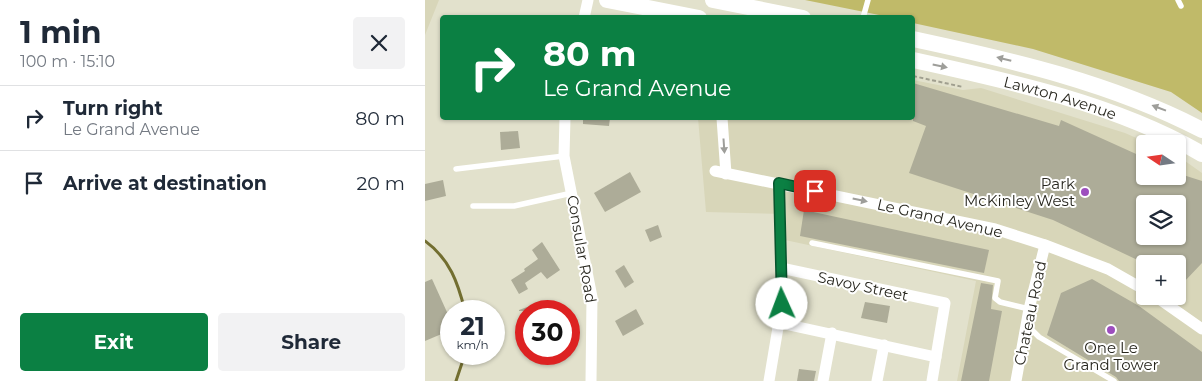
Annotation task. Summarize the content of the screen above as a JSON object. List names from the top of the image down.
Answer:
{
  "streets": {
    "main road": ["Lawton Avenue"],
    "street": [
      "Le Grand Avenue",
      "Consular Road",
      "Savoy Street",
      "Chateau Road"
    ]
  },
  "crossings": [
    ["Le Grand Avenue", "Chateau Road"]
  ],
  "one_way": ["Le Grand Avenue"],
  "places": ["Park McKinley West", "One Le Grand Tower"],
  "north": "left",
  "page": {
    "heading": ["1 min", "100 m · 15:10"],
    "turn": ["80 m", "Le Grand Avenue"],
    "list": [
      {
        "name": "Turn right",
        "note": "Le Grand Avenue",
        "value": "80 m"
      },
      {
        "name": "Arrive at destination",
        "value": "20 m"
      }
    ],
    "map_buttons": "+",
    "speed": "21 km/h",
    "limit": "30",
    "buttons": ["Exit", "Share"]
  }
}
